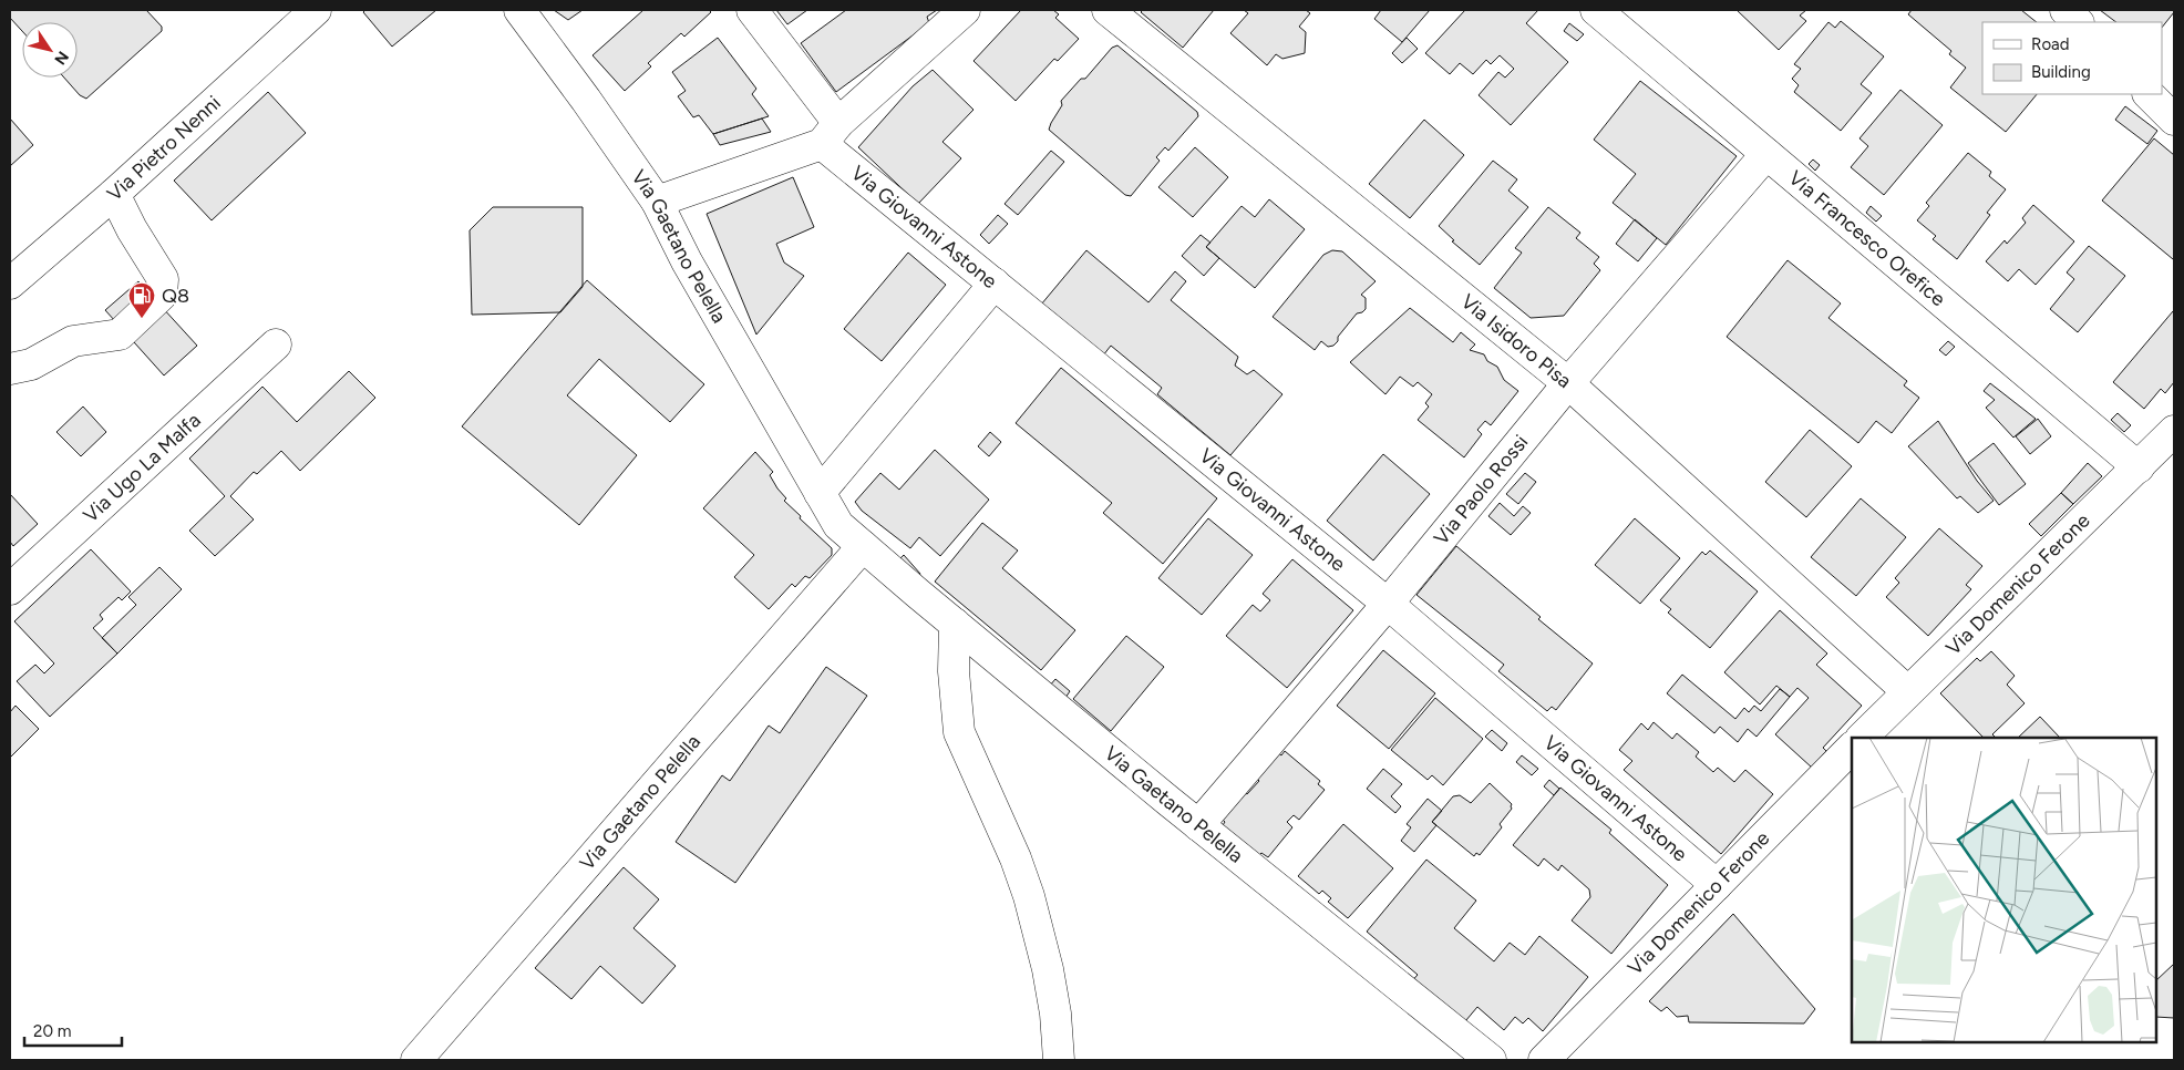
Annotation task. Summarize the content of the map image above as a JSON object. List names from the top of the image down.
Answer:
{
  "streets": {
    "street": [
      "Via Pietro Nenni",
      "Via Giovanni Astone",
      "Via Francesco Orefice",
      "Via Gaetano Pelella",
      "Via Isidoro Pisa",
      "Via Ugo La Malfa",
      "Via Paolo Rossi",
      "Via Domenico Ferone"
    ]
  },
  "crossings": [
    ["Via Giovanni Astone", "Via Paolo Rossi"],
    ["Via Giovanni Astone", "Via Domenico Ferone"],
    ["Via Francesco Orefice", "Via Paolo Rossi"],
    ["Via Francesco Orefice", "Via Domenico Ferone"],
    ["Via Gaetano Pelella", "Via Paolo Rossi"],
    ["Via Isidoro Pisa", "Via Paolo Rossi"],
    ["Via Isidoro Pisa", "Via Domenico Ferone"]
  ],
  "places": {
    "fuel station": ["Q8"]
  },
  "legend": ["Road", "Building"],
  "scale_bar": "20 m",
  "north": "bottom right"
}
